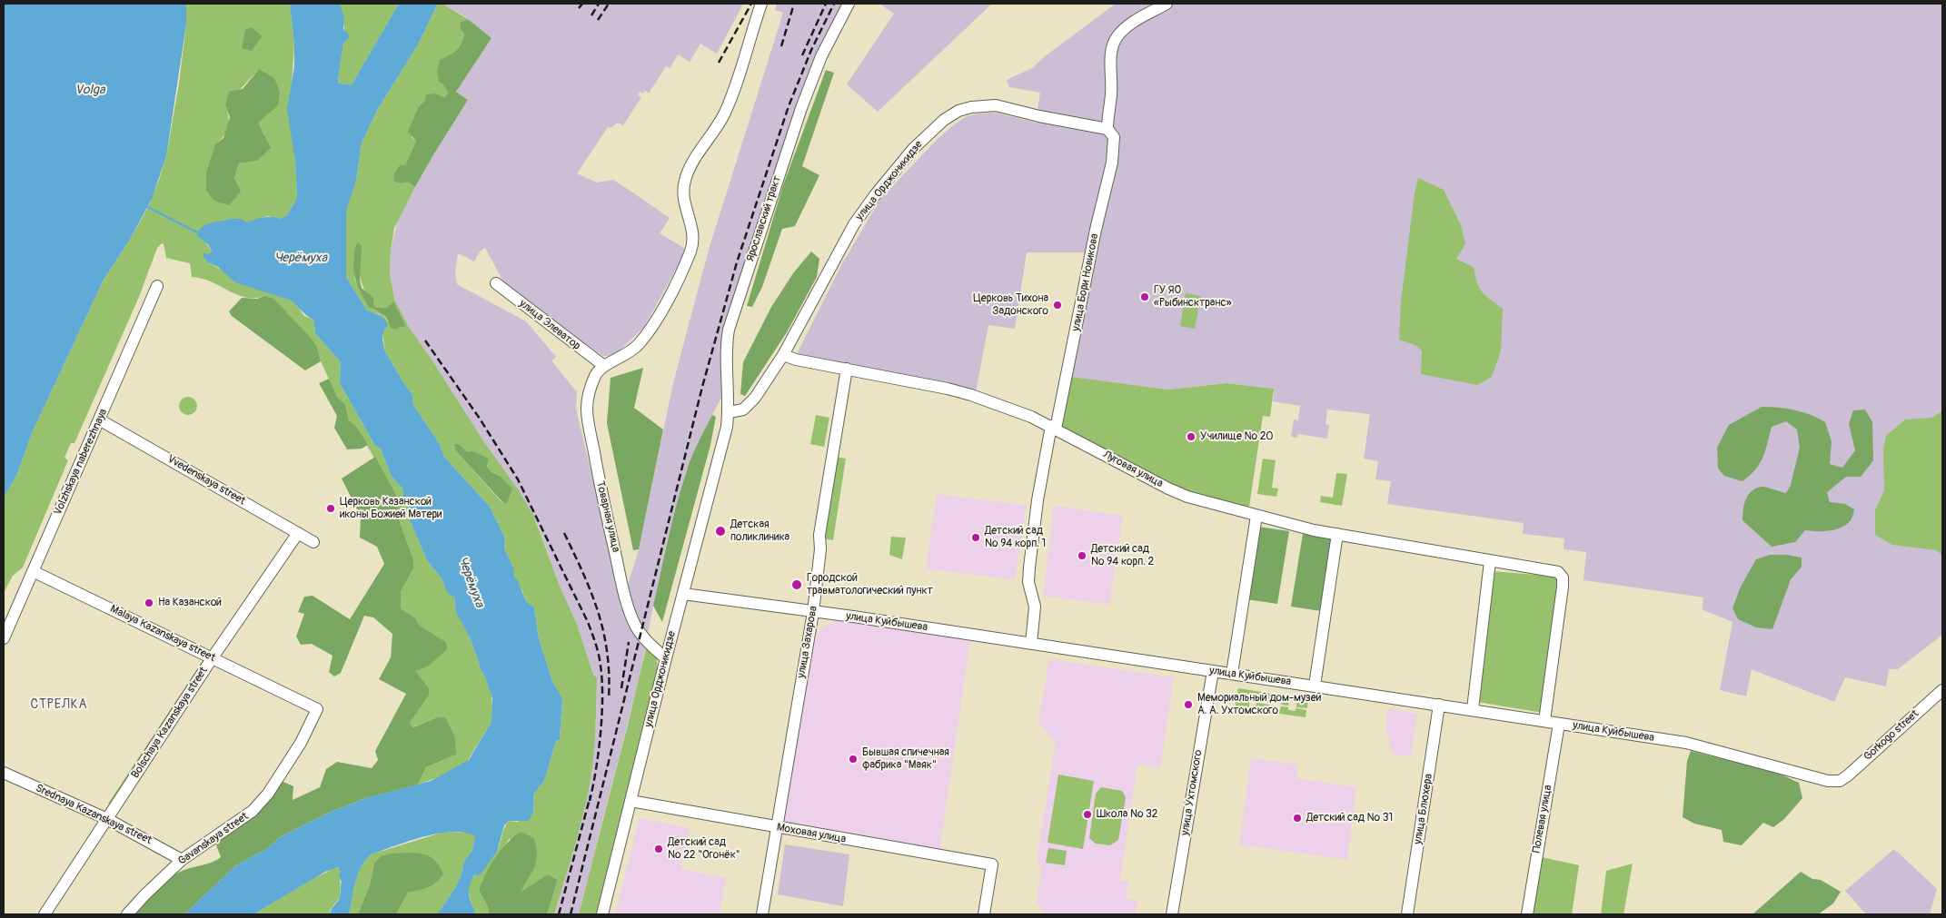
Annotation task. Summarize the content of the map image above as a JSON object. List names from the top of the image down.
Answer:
{
  "streets": {
    "street": [
      "улица Орджоникидзе",
      "Ярославский тракт",
      "улица Бори Новикова",
      "улица Элеватор",
      "Volzhskaya naberezhnaya",
      "Луговая улица",
      "Vvedenskaya street",
      "Товарная улица",
      "улица Куйбышева",
      "Malaya Kazanskaya street",
      "улица Захарова",
      "Bolschaya Kazanskaya street",
      "Gorkogo street",
      "улица Ухтомского",
      "улица Блюхера",
      "Srednaya Kazanskaya street",
      "Полевая улица",
      "Моховая улица",
      "Gavanskaya street"
    ]
  },
  "crossings": [
    ["улица Орджоникидзе", "Ярославский тракт"],
    ["улица Орджоникидзе", "улица Бори Новикова"],
    ["улица Орджоникидзе", "Луговая улица"],
    ["улица Орджоникидзе", "Товарная улица"],
    ["улица Орджоникидзе", "улица Куйбышева"],
    ["улица Орджоникидзе", "Моховая улица"],
    ["улица Бори Новикова", "Луговая улица"],
    ["улица Бори Новикова", "улица Куйбышева"],
    ["улица Элеватор", "Товарная улица"],
    ["Volzhskaya naberezhnaya", "Vvedenskaya street"],
    ["Volzhskaya naberezhnaya", "Malaya Kazanskaya street"],
    ["Луговая улица", "улица Куйбышева"],
    ["Луговая улица", "улица Захарова"],
    ["Vvedenskaya street", "Bolschaya Kazanskaya street"],
    ["улица Куйбышева", "улица Захарова"],
    ["улица Куйбышева", "Gorkogo street"],
    ["улица Куйбышева", "улица Ухтомского"],
    ["улица Куйбышева", "улица Блюхера"],
    ["улица Куйбышева", "Полевая улица"],
    ["Malaya Kazanskaya street", "Bolschaya Kazanskaya street"],
    ["Malaya Kazanskaya street", "Gavanskaya street"],
    ["улица Захарова", "Моховая улица"],
    ["Bolschaya Kazanskaya street", "Srednaya Kazanskaya street"],
    ["Srednaya Kazanskaya street", "Gavanskaya street"]
  ],
  "districts": ["СТРЕЛКА"],
  "water": ["Volga", "Черёмуха"],
  "places": [
    "ГУ ЯО «Рыбинсктранс»",
    "Церковь Тихона Задонского",
    "Училище № 20",
    "Церковь Казанской иконы Божией Матери",
    "Детская поликлиника",
    "Детский сад № 94 корп. 1",
    "Детский сад № 94 корп. 2",
    "Городской травматологический пункт",
    "На Казанской",
    "Мемориальный дом-музей А. А. Ухтомского",
    "Бывшая спичечная фабрика \"Маяк\"",
    "Школа № 32",
    "Детский сад № 31",
    "Детский сад № 22 \"Огонёк\""
  ]
}
